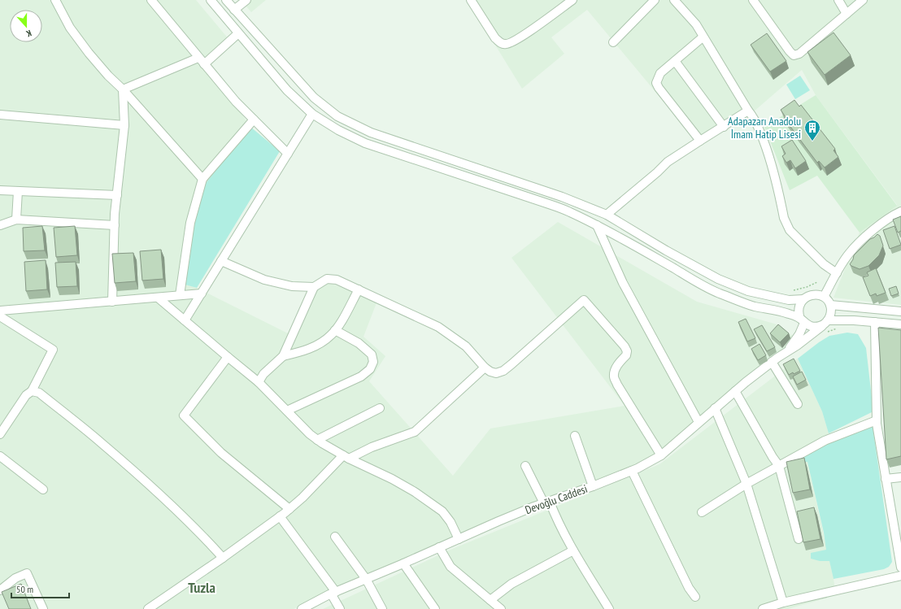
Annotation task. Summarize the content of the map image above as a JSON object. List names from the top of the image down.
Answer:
{
  "streets": {
    "street": ["Devoğlu Caddesi"]
  },
  "districts": ["Tuzla"],
  "places": {
    "building": ["Adapazarı Anadolu İmam Hatip Lisesi"]
  },
  "scale_bar": "50 m",
  "north": "bottom"
}
